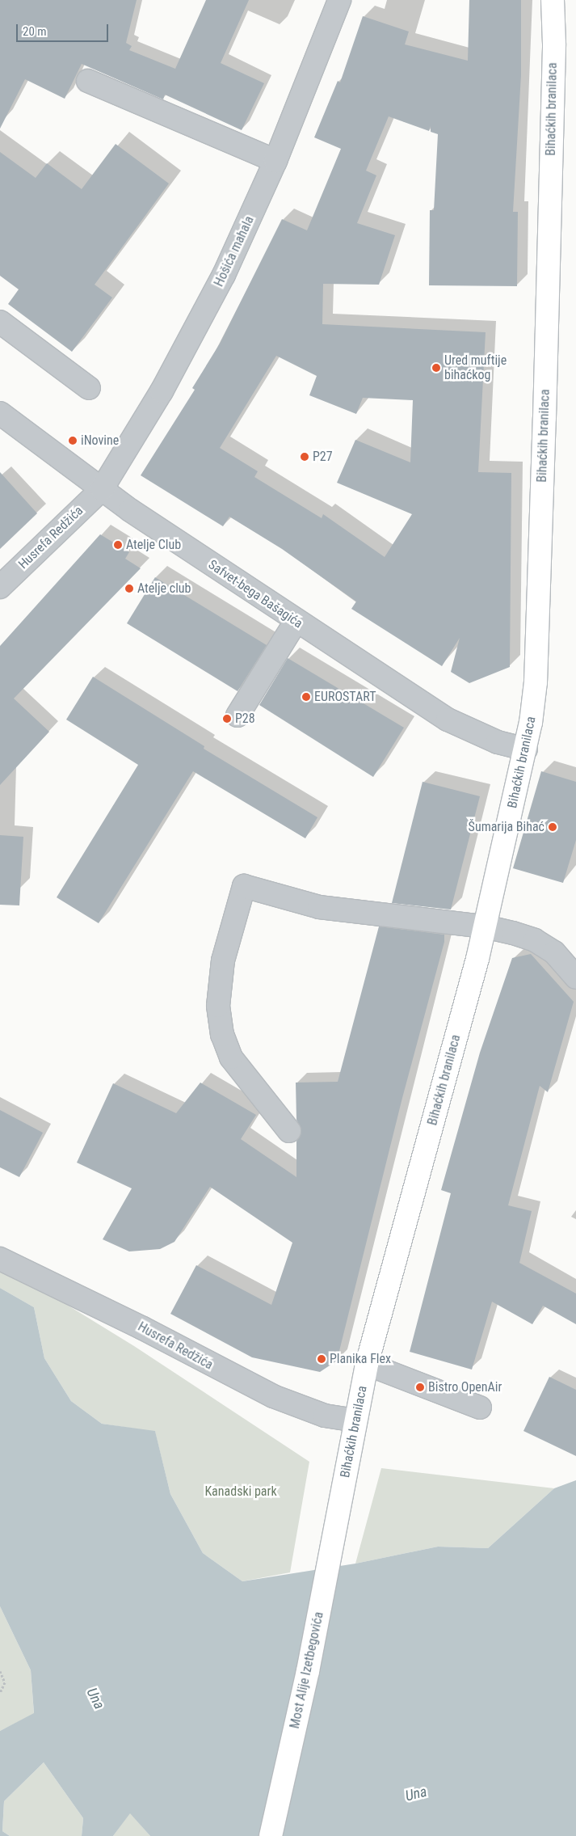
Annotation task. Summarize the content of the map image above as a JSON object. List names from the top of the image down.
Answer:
{
  "streets": {
    "main road": ["Bihaćkih branilaca", "Most Alije Izetbegovića"],
    "street": ["Hošića mahala", "Husrefa Redžića", "Safvet-bega Bašagića"]
  },
  "crossings": [
    ["Bihaćkih branilaca", "Husrefa Redžića"],
    ["Bihaćkih branilaca", "Safvet-bega Bašagića"],
    ["Bihaćkih branilaca", "Most Alije Izetbegovića"],
    ["Hošića mahala", "Husrefa Redžića"],
    ["Hošića mahala", "Safvet-bega Bašagića"],
    ["Husrefa Redžića", "Safvet-bega Bašagića"]
  ],
  "water": ["Una"],
  "parks": ["Kanadski park"],
  "places": [
    "Ured muftije bihaćkog",
    "iNovine",
    "P27",
    "Atelje Club",
    "Atelje club",
    "EUROSTART",
    "P28",
    "Šumarija Bihać",
    "Planika Flex",
    "Bistro OpenAir"
  ],
  "scale_bar": "20 m"
}
